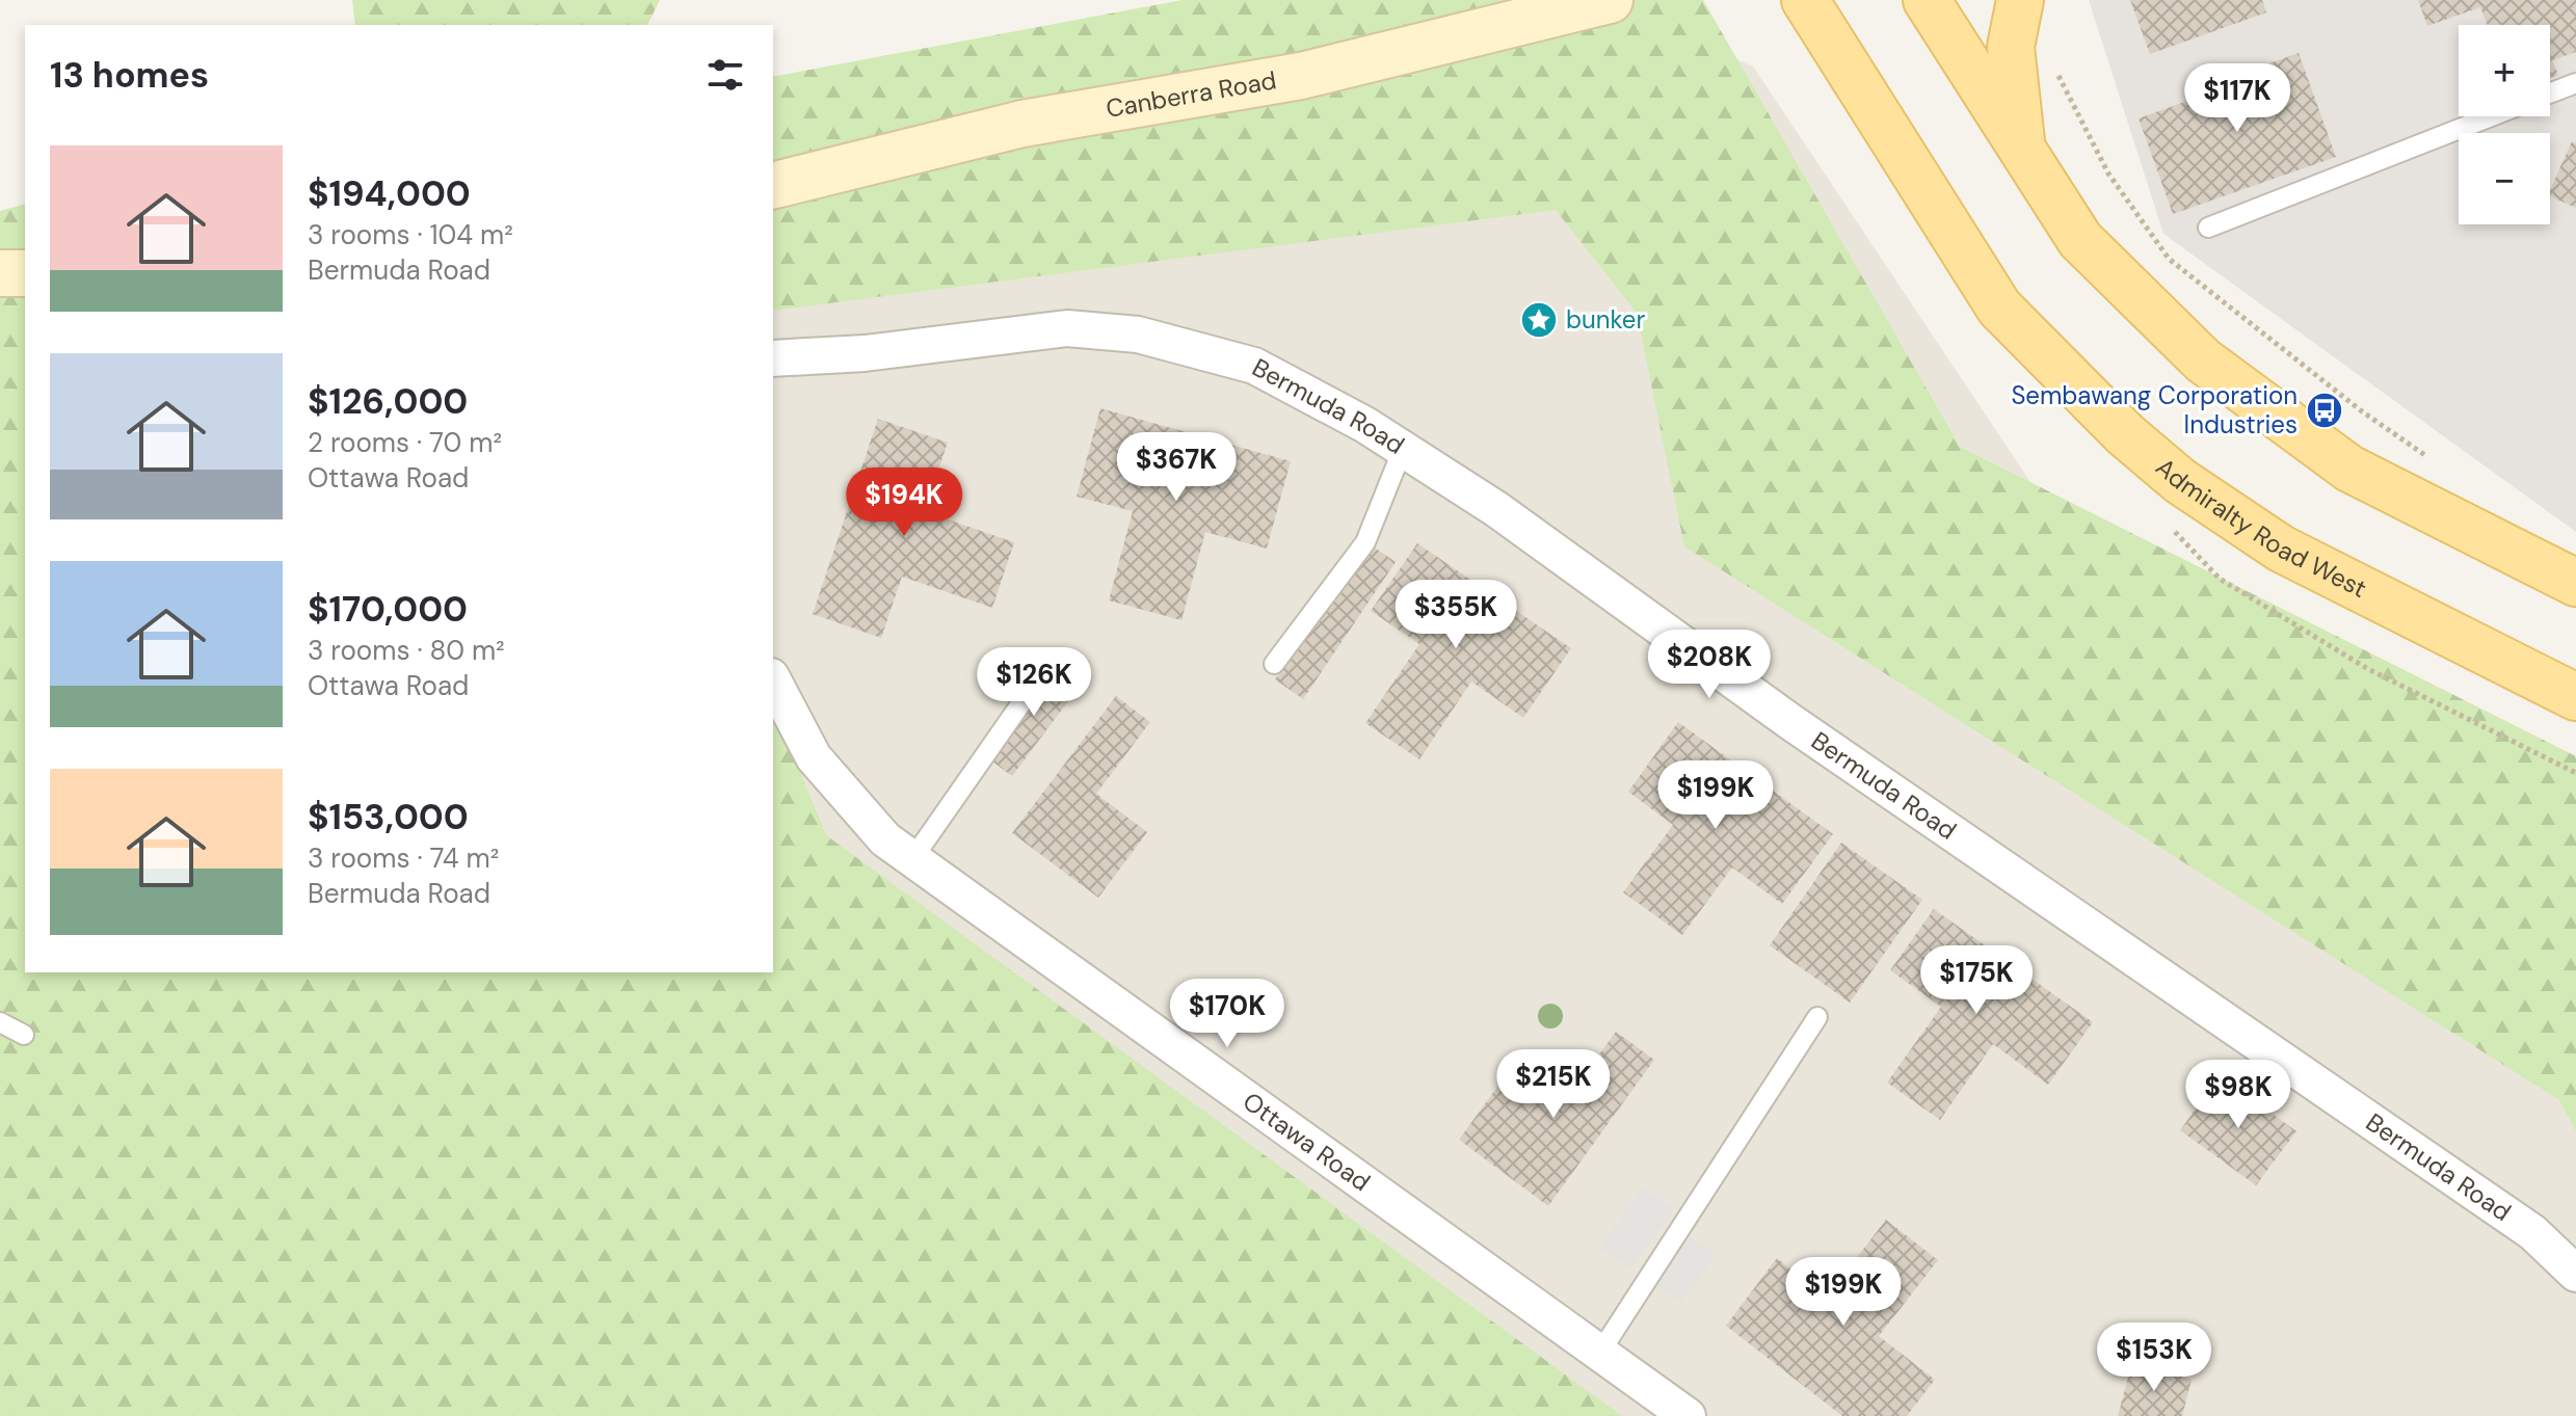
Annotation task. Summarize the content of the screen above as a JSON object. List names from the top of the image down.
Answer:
{
  "streets": {
    "main road": ["Canberra Road", "Admiralty Road West"],
    "street": ["Bermuda Road", "Ottawa Road"]
  },
  "places": {
    "place": ["bunker"],
    "bus stop": ["Sembawang Corporation Industries"]
  },
  "page": {
    "map_buttons": ["+", "−"],
    "heading": "13 homes",
    "price": [
      "$117K",
      "$367K",
      "$194K",
      "$355K",
      "$208K",
      "$126K",
      "$199K",
      "$175K",
      "$170K",
      "$215K",
      "$98K",
      "$199K",
      "$153K"
    ],
    "list": [
      {
        "name": "$194,000",
        "note": "3 rooms · 104 m² · Bermuda Road"
      },
      {
        "name": "$126,000",
        "note": "2 rooms · 70 m² · Ottawa Road"
      },
      {
        "name": "$170,000",
        "note": "3 rooms · 80 m² · Ottawa Road"
      },
      {
        "name": "$153,000",
        "note": "3 rooms · 74 m² · Bermuda Road"
      }
    ]
  }
}
